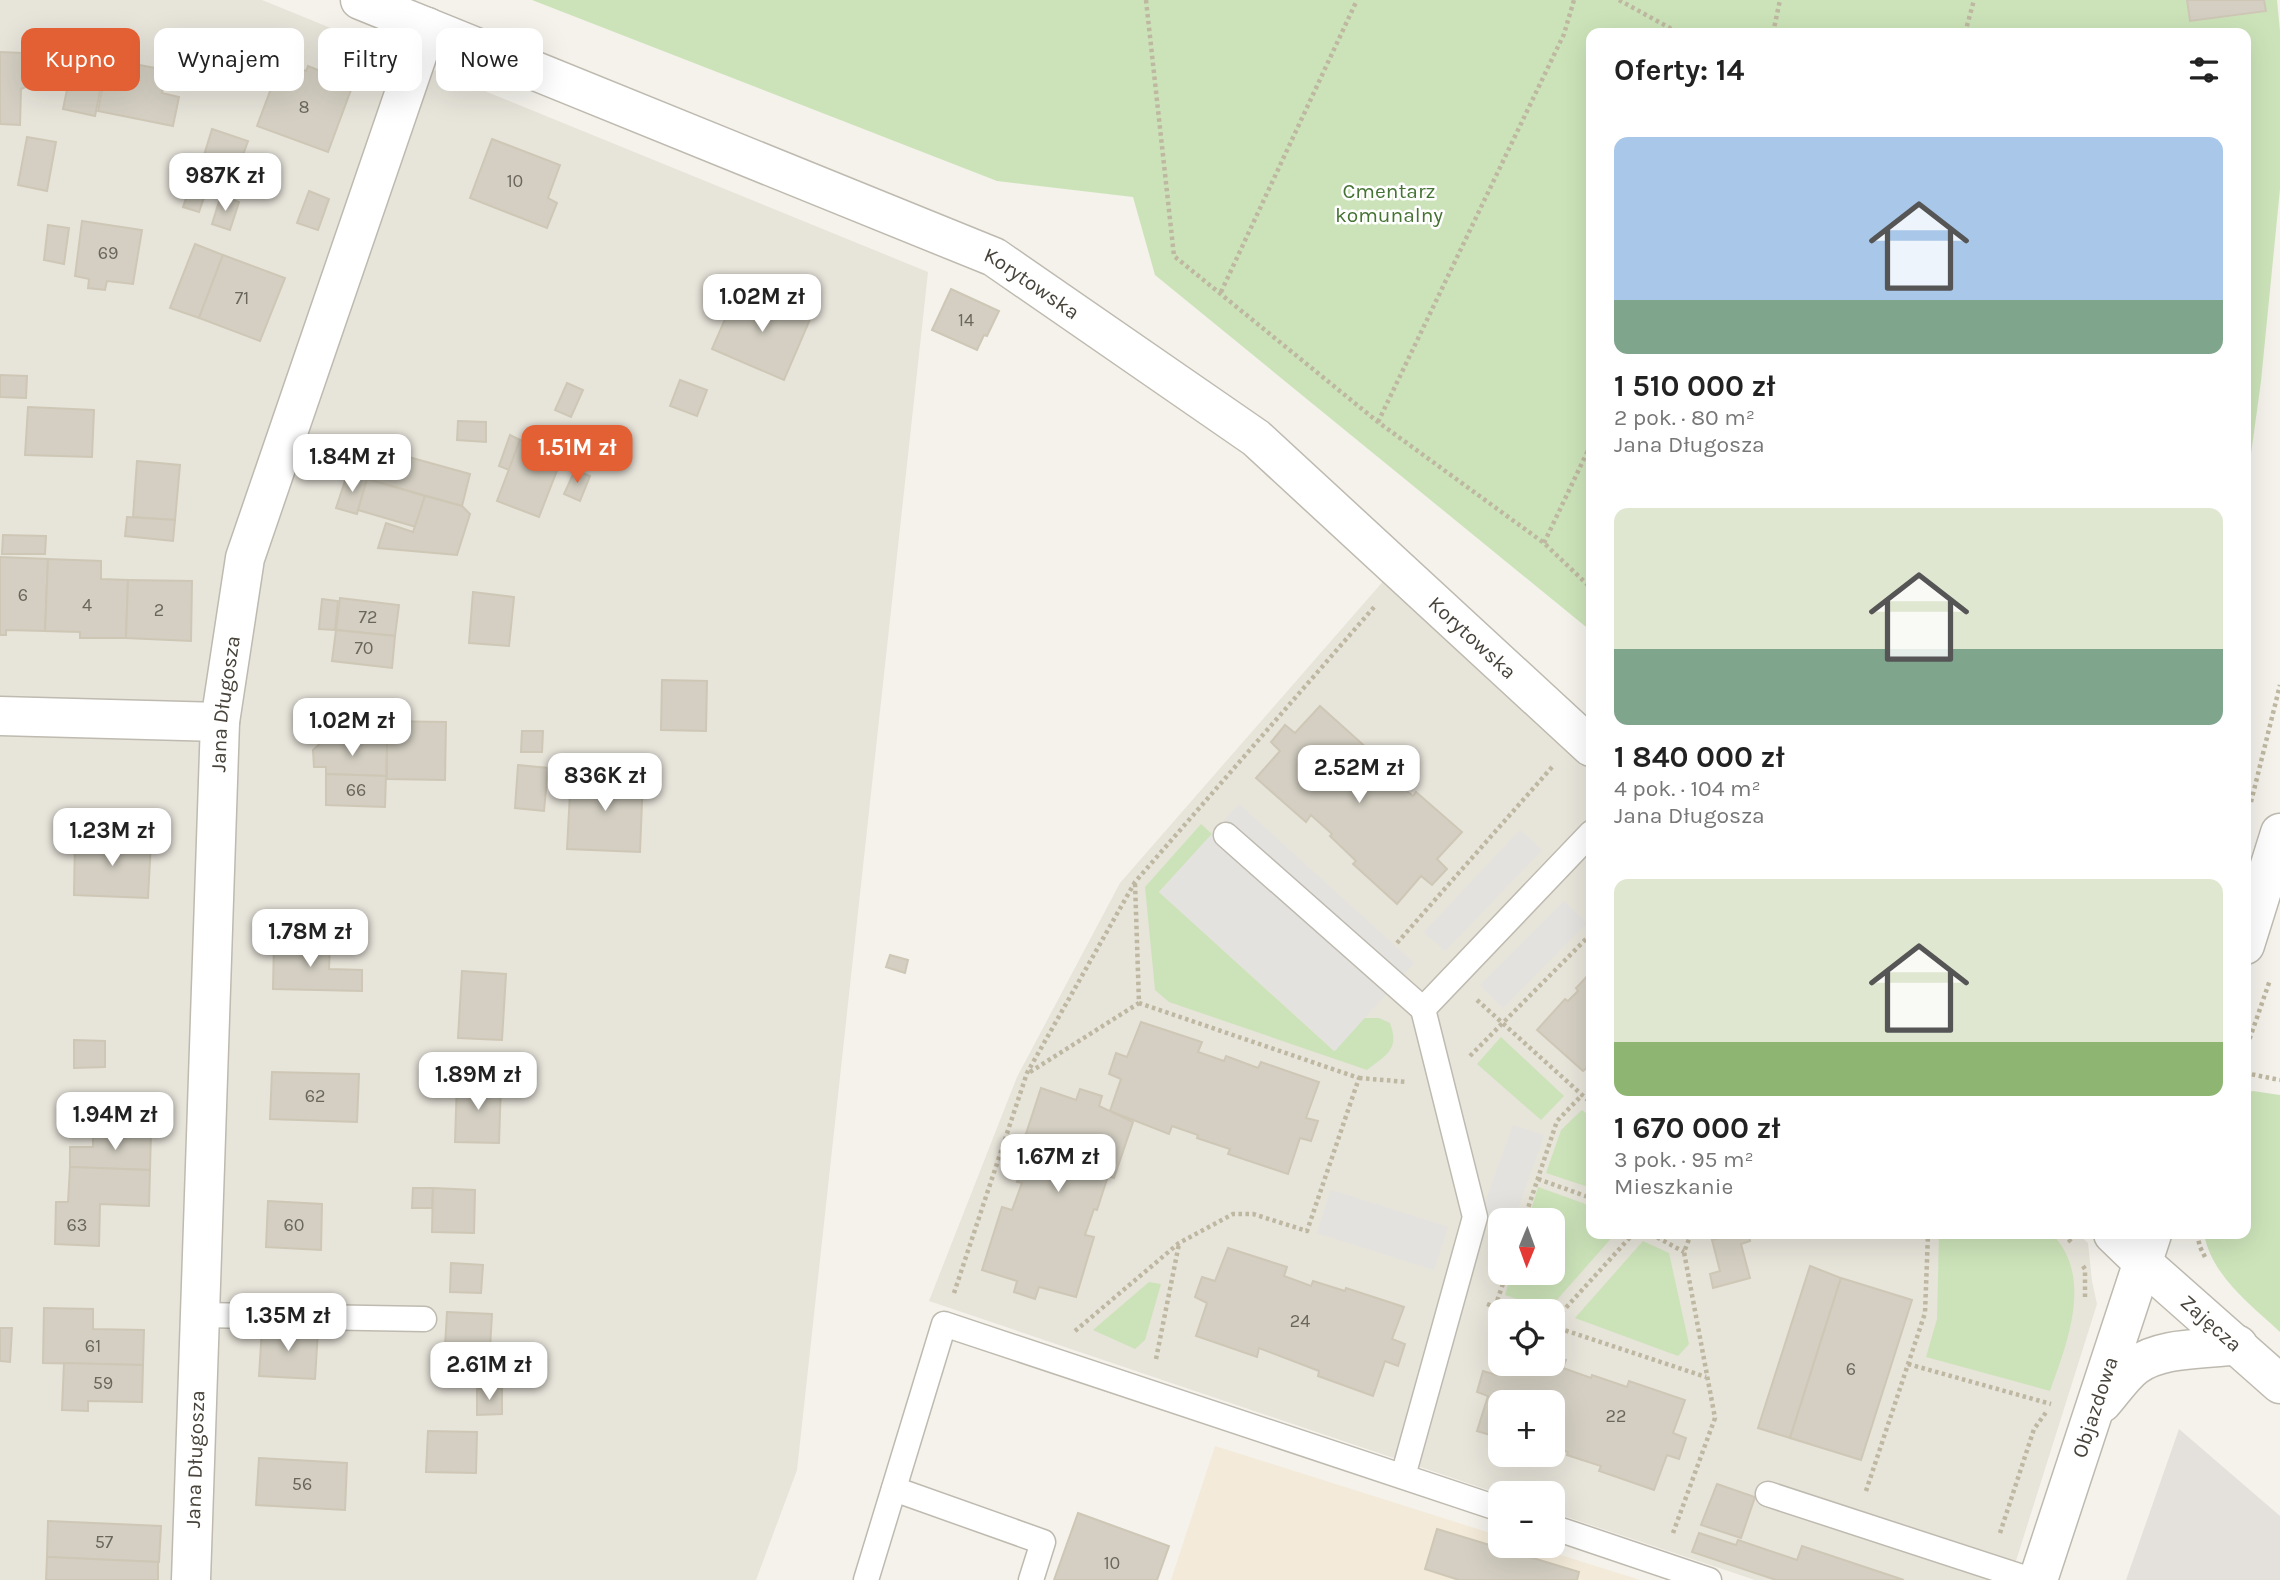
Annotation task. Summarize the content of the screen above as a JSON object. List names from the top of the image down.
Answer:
{
  "streets": {
    "street": [
      "Korytowska",
      "Jana Długosza",
      "Zajęcza",
      "Objazdowa"
    ]
  },
  "crossings": [
    ["Korytowska", "Jana Długosza"],
    ["Zajęcza", "Objazdowa"]
  ],
  "parks": ["Cmentarz komunalny"],
  "house_numbers": [
    "8",
    "10",
    "69",
    "71",
    "14",
    "6",
    "4",
    "2",
    "72",
    "70",
    "66",
    "62",
    "63",
    "60",
    "24",
    "61",
    "6",
    "59",
    "22",
    "56",
    "57",
    "10"
  ],
  "north": "bottom",
  "page": {
    "chip": [
      "Kupno",
      "Wynajem",
      "Filtry",
      "Nowe"
    ],
    "heading": "Oferty: 14",
    "list": [
      {
        "name": "1 510 000 zł",
        "note": "2 pok. · 80 m² · Jana Długosza"
      },
      {
        "name": "1 840 000 zł",
        "note": "4 pok. · 104 m² · Jana Długosza"
      },
      {
        "name": "1 670 000 zł",
        "note": "3 pok. · 95 m² · Mieszkanie"
      }
    ],
    "price": [
      "987K zł",
      "1.02M zł",
      "1.51M zł",
      "1.84M zł",
      "1.02M zł",
      "2.52M zł",
      "836K zł",
      "1.23M zł",
      "1.78M zł",
      "1.89M zł",
      "1.94M zł",
      "1.67M zł",
      "1.35M zł",
      "2.61M zł"
    ],
    "map_buttons": ["+", "−"]
  }
}
